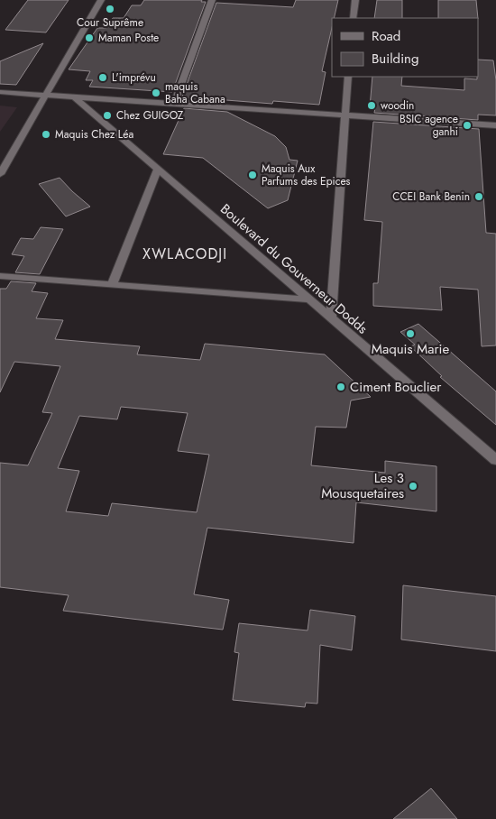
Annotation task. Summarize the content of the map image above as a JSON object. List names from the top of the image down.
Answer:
{
  "streets": {
    "street": ["Boulevard du Gouverneur Dodds"]
  },
  "districts": ["XWLACODJI"],
  "places": [
    "Cour Suprême",
    "Maman Poste",
    "L'imprévu",
    "maquis Baha Cabana",
    "woodin",
    "Chez GUIGOZ",
    "BSIC agence ganhi",
    "Maquis Chez Léa",
    "Maquis Aux Parfums des Epices",
    "CCEI Bank Benin",
    "Maquis Marie",
    "Ciment Bouclier",
    "Les 3 Mousquetaires"
  ],
  "legend": ["Road", "Building"]
}
